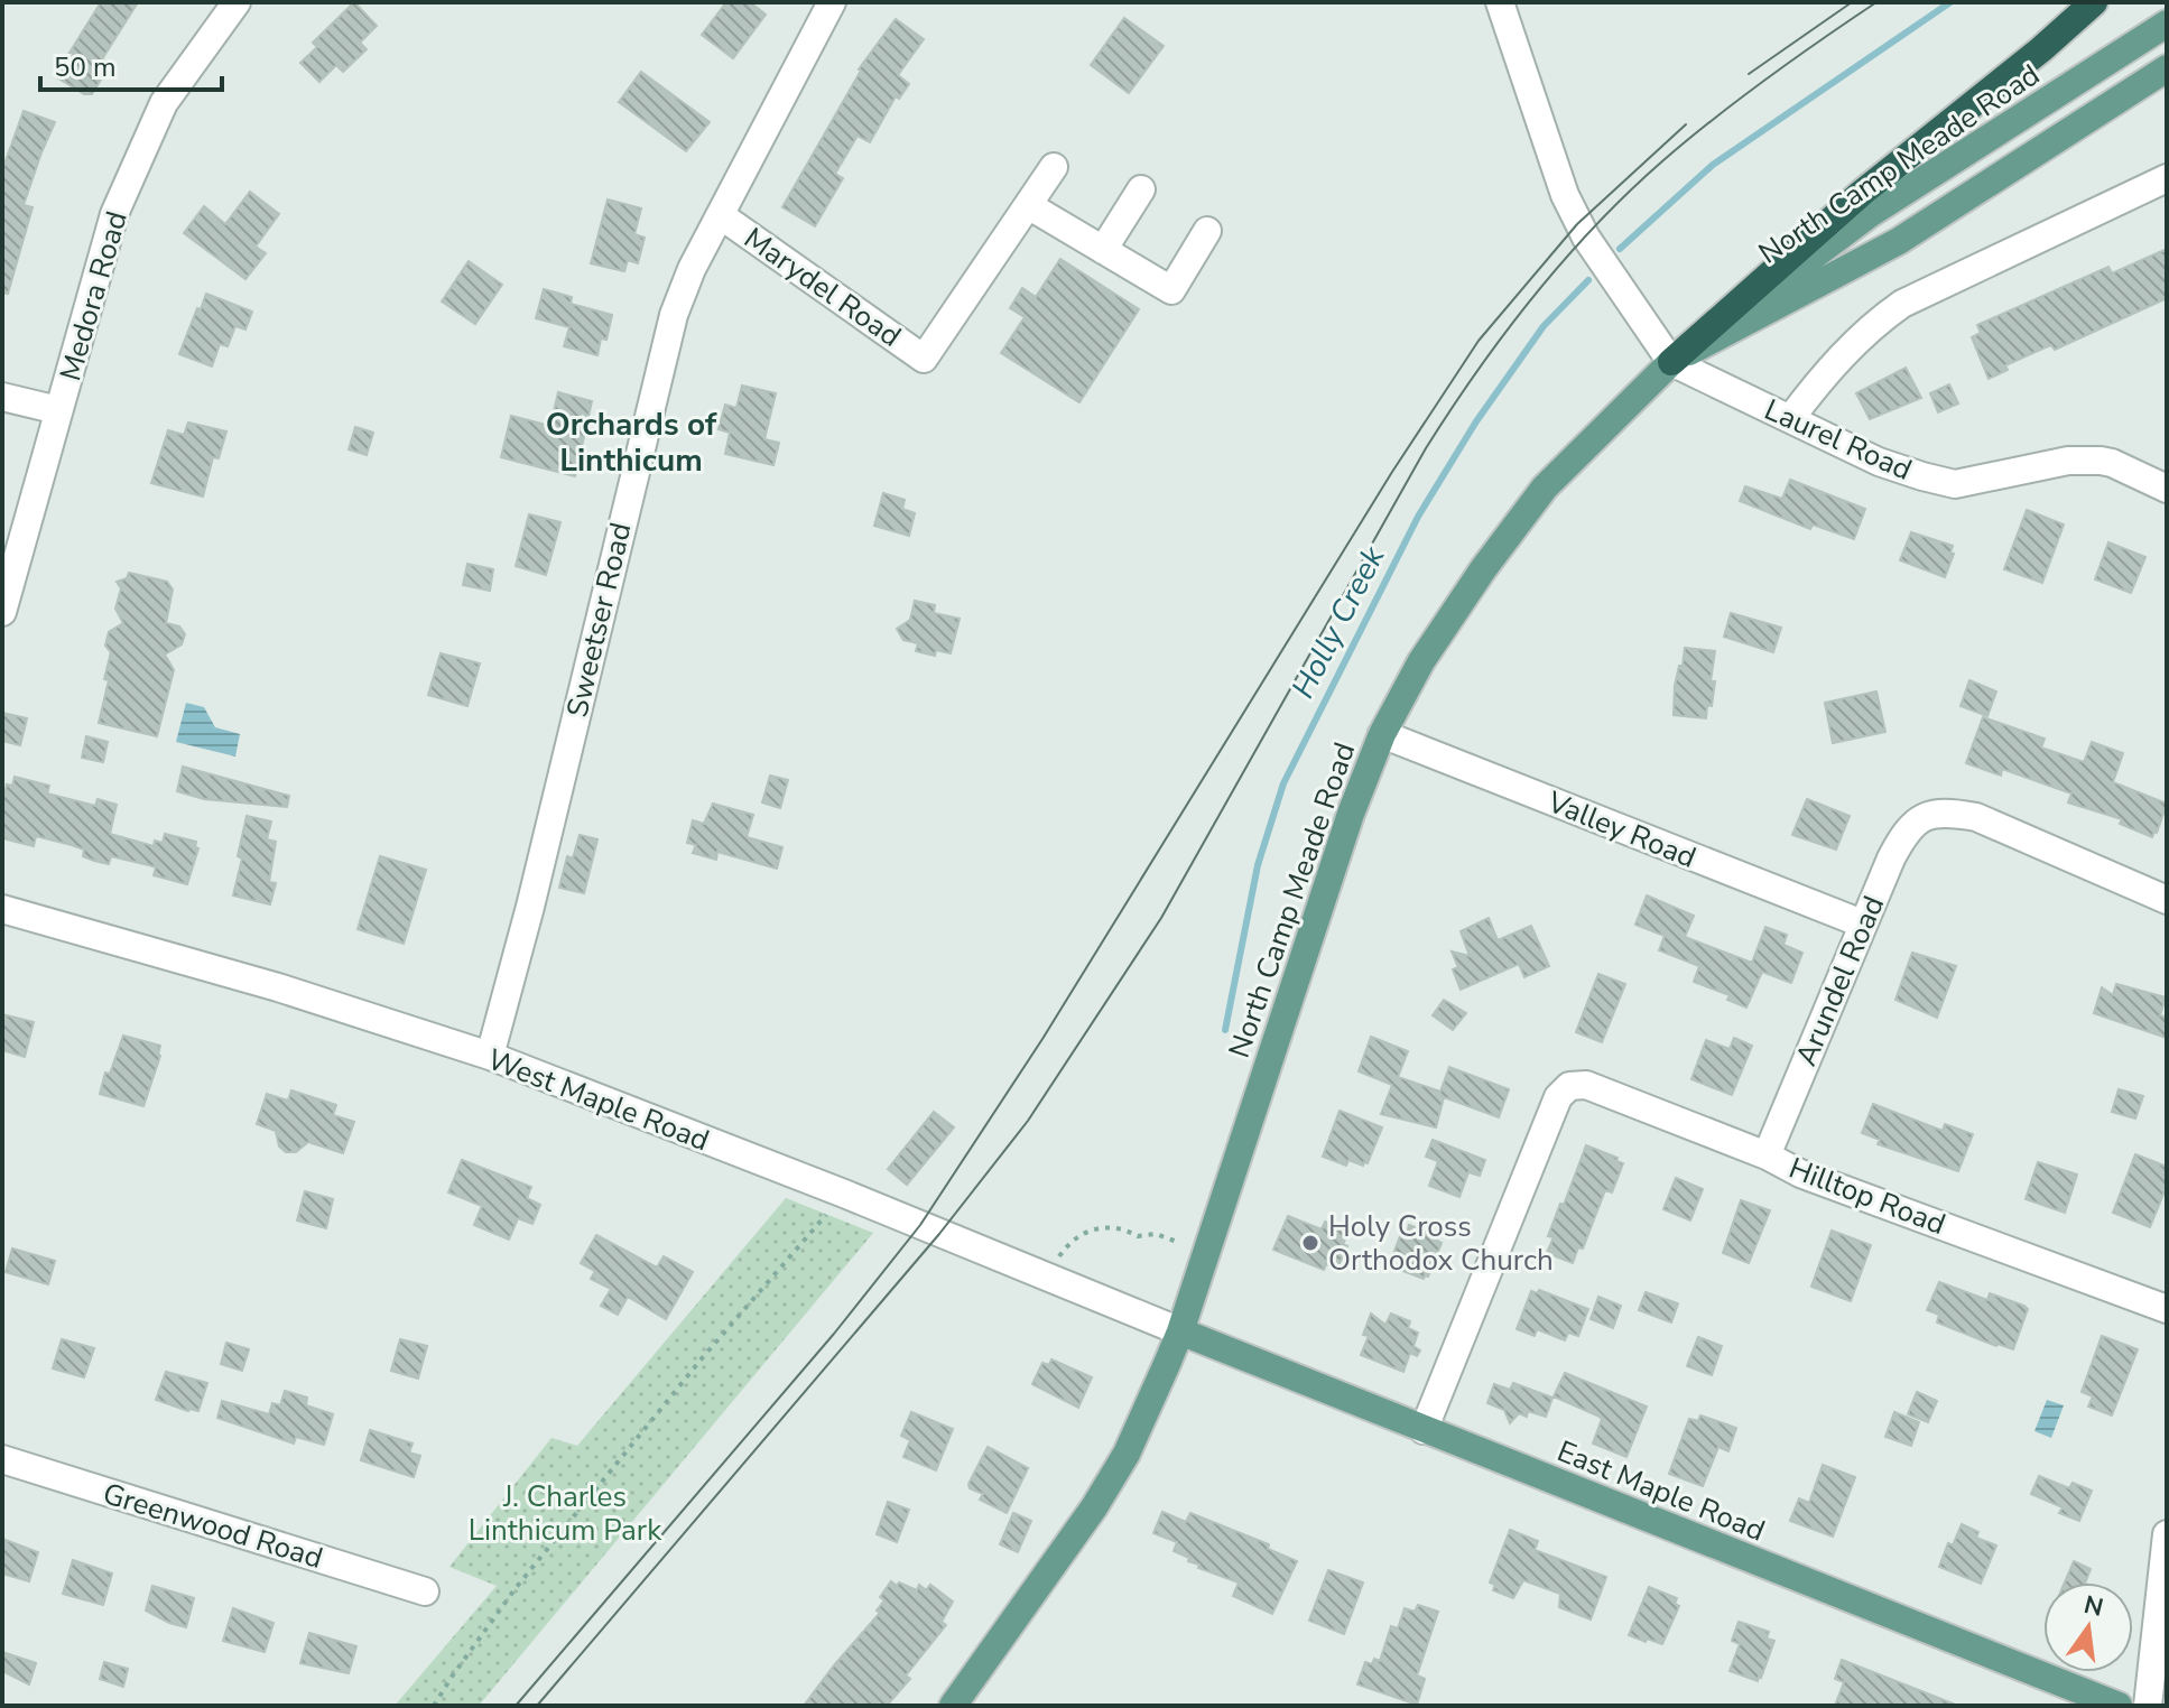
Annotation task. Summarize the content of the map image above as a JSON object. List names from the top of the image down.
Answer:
{
  "streets": {
    "main road": ["North Camp Meade Road", "East Maple Road"],
    "street": [
      "Marydel Road",
      "Medora Road",
      "Laurel Road",
      "Sweetser Road",
      "Valley Road",
      "Arundel Road",
      "West Maple Road",
      "Hilltop Road",
      "Greenwood Road"
    ]
  },
  "crossings": [
    ["North Camp Meade Road", "Laurel Road"],
    ["North Camp Meade Road", "Valley Road"],
    ["North Camp Meade Road", "West Maple Road"],
    ["North Camp Meade Road", "East Maple Road"],
    ["Marydel Road", "Sweetser Road"],
    ["Sweetser Road", "West Maple Road"],
    ["Valley Road", "Arundel Road"],
    ["Arundel Road", "Hilltop Road"],
    ["West Maple Road", "East Maple Road"],
    ["Hilltop Road", "East Maple Road"]
  ],
  "districts": ["Orchards of Linthicum"],
  "water": ["Holly Creek"],
  "parks": ["J. Charles Linthicum Park"],
  "places": ["Holy Cross Orthodox Church"],
  "scale_bar": "50 m",
  "north": "top"
}
